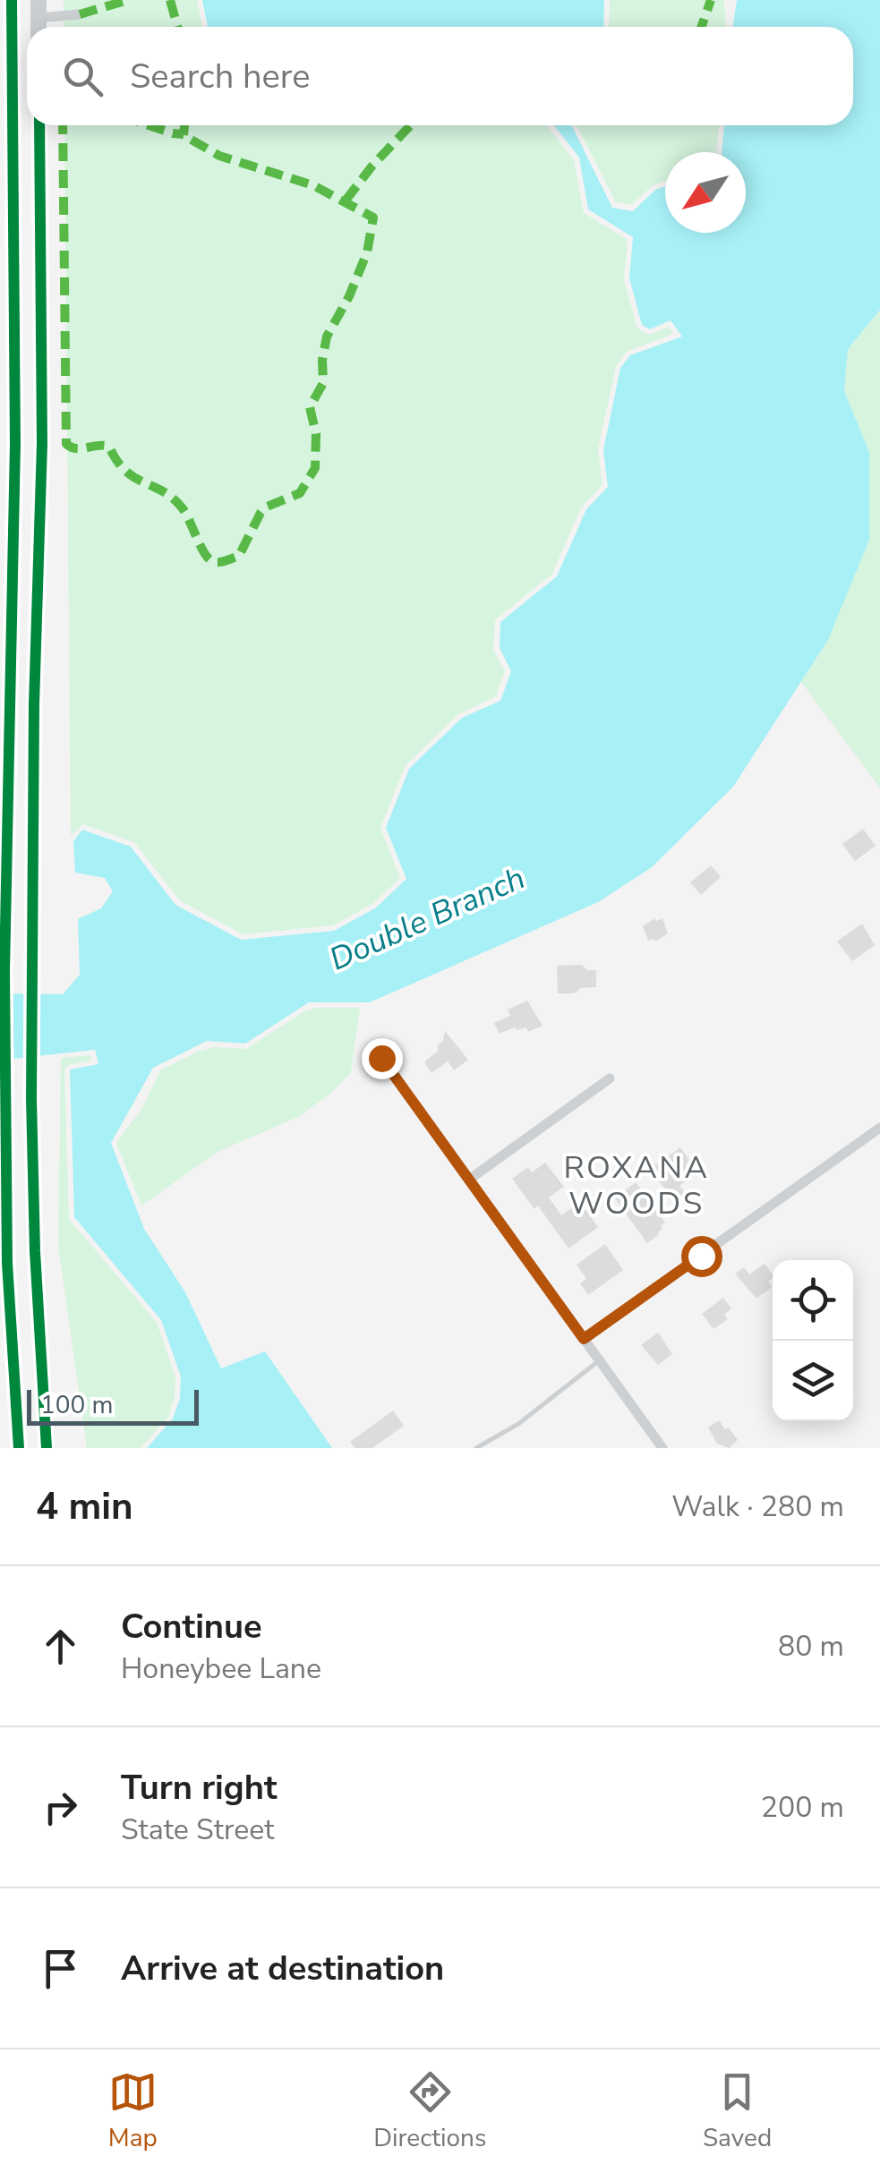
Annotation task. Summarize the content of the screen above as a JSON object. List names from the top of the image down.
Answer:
{
  "districts": ["ROXANA WOODS"],
  "water": ["Double Branch"],
  "scale_bar": "100 m",
  "north": "bottom left",
  "page": {
    "search": "Search here",
    "scale": "100 m",
    "heading": ["4 min", "Walk · 280 m"],
    "list": [
      ["Continue", "Honeybee Lane", "80 m"],
      ["Turn right", "State Street", "200 m"],
      "Arrive at destination"
    ],
    "nav": ["Map", "Directions", "Saved"]
  }
}
